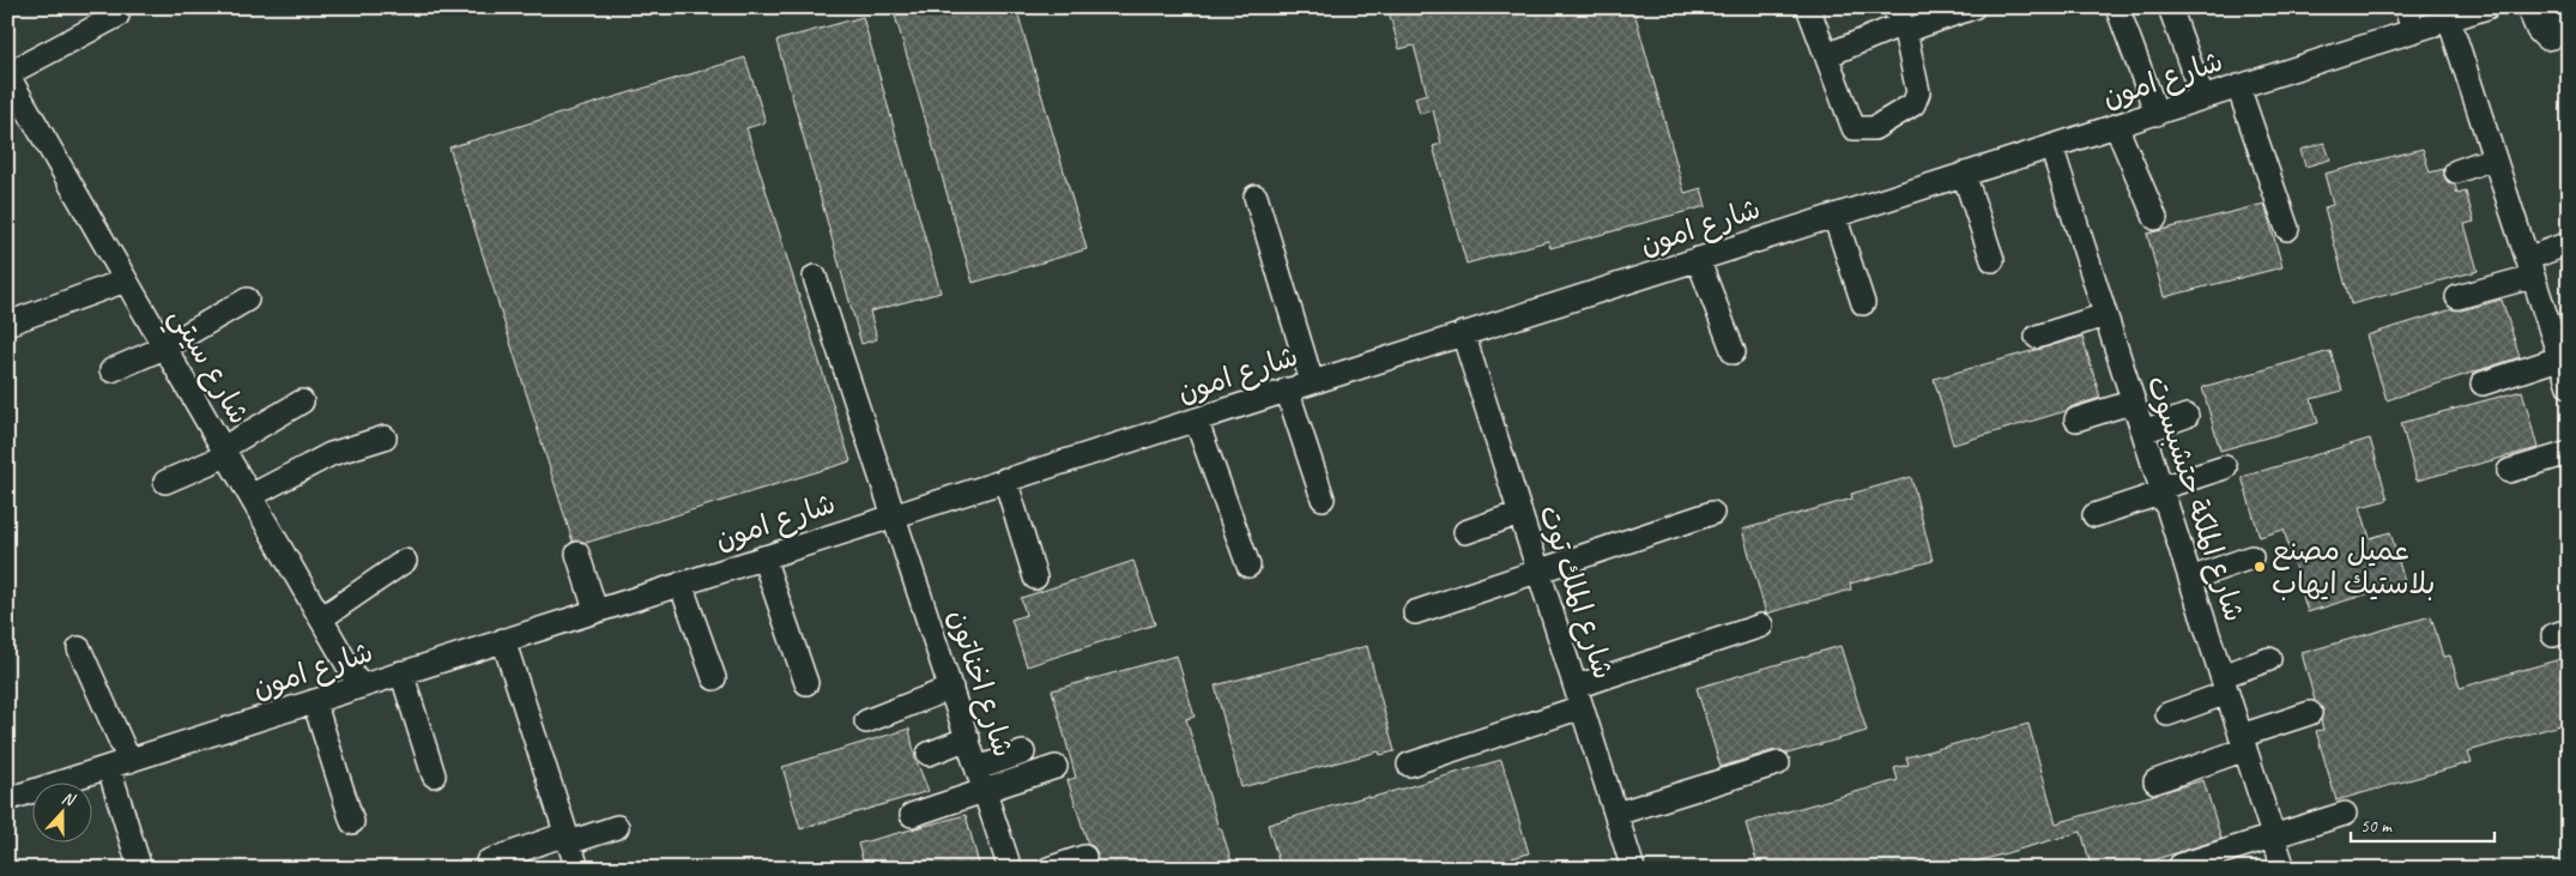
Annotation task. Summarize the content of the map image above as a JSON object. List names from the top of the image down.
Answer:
{
  "streets": {
    "lane": [
      "شارع امون",
      "شارع سيتي",
      "شارع الملكة حتشبسوت",
      "شارع الملك توت",
      "شارع اخناتون"
    ]
  },
  "crossings": [
    ["شارع امون", "شارع سيتي"],
    ["شارع امون", "شارع الملكة حتشبسوت"],
    ["شارع امون", "شارع الملك توت"],
    ["شارع امون", "شارع اخناتون"]
  ],
  "places": ["عميل مصنع بلاستيك ايهاب"],
  "scale_bar": "50 m",
  "north": "top"
}
